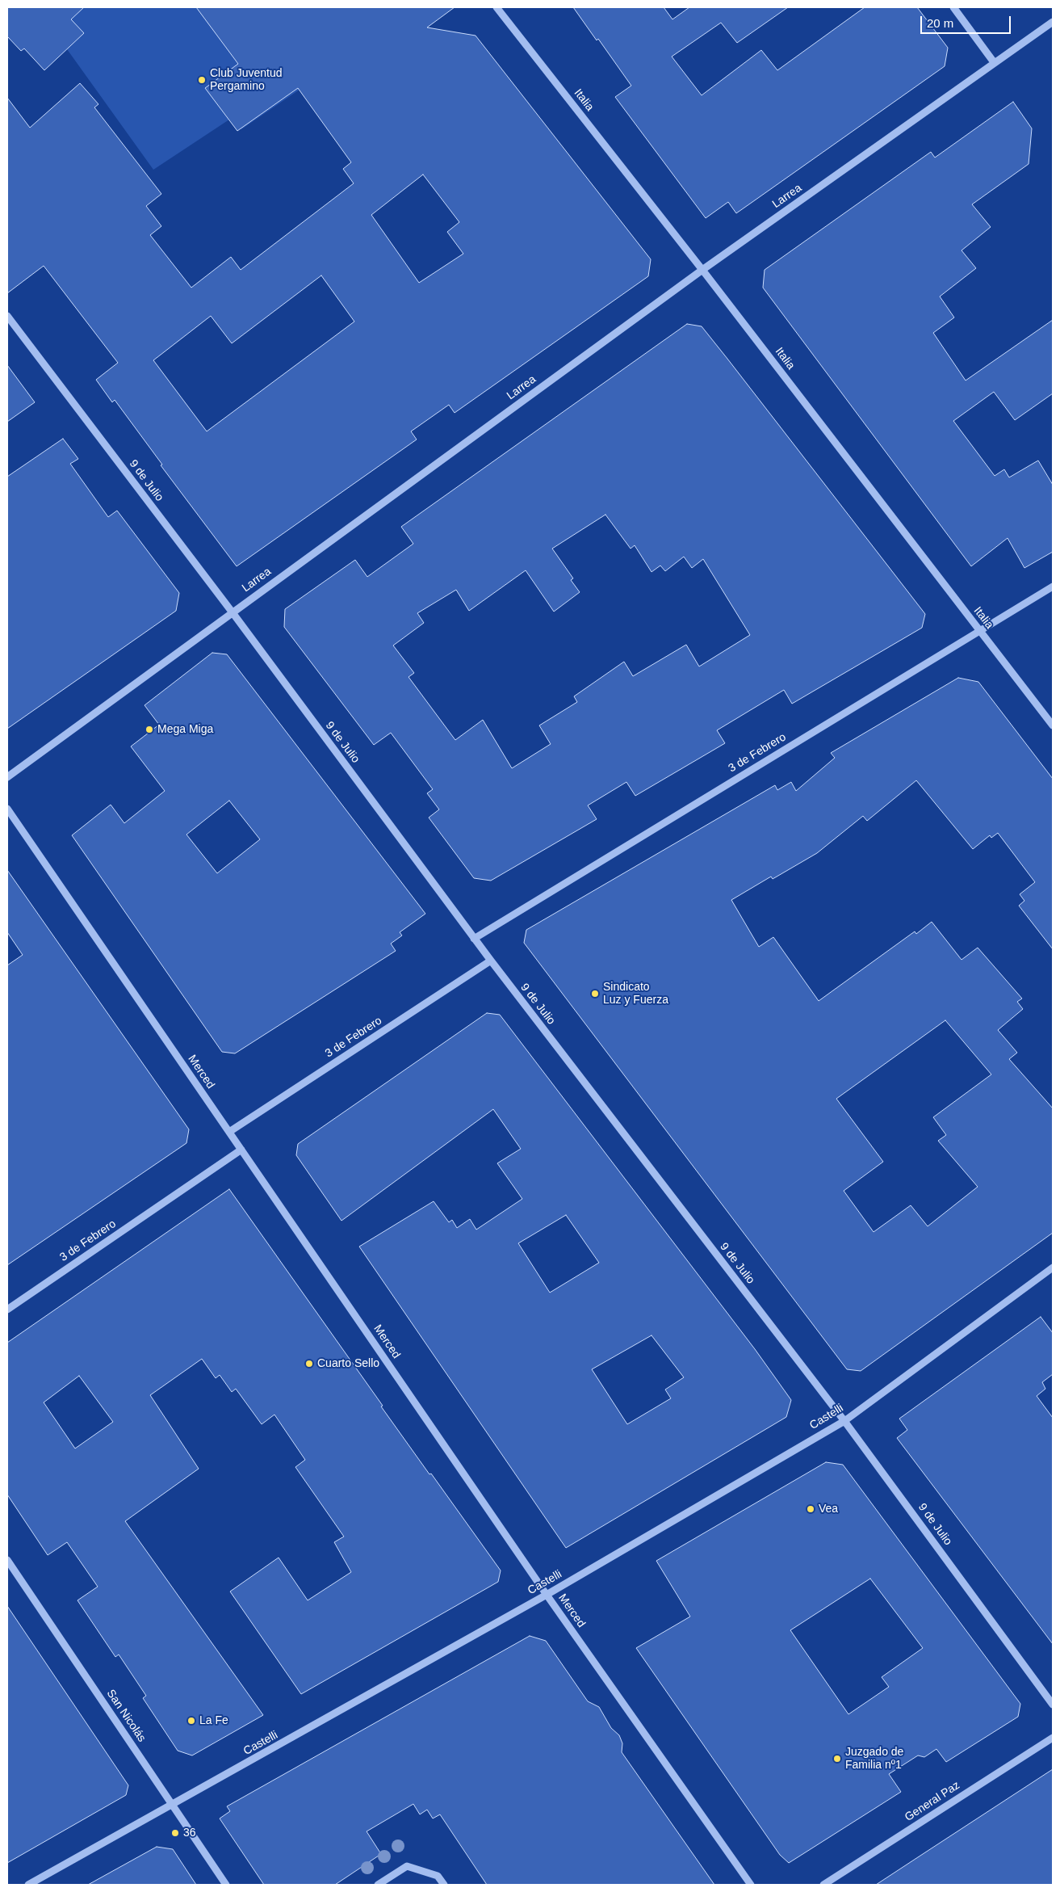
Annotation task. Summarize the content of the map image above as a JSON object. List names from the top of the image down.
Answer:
{
  "streets": {
    "street": [
      "Italia",
      "Larrea",
      "9 de Julio",
      "3 de Febrero",
      "Merced",
      "Castelli",
      "San Nicolás",
      "General Paz"
    ]
  },
  "crossings": [
    ["Italia", "Larrea"],
    ["Italia", "3 de Febrero"],
    ["Larrea", "9 de Julio"],
    ["9 de Julio", "3 de Febrero"],
    ["9 de Julio", "Castelli"],
    ["3 de Febrero", "Merced"],
    ["Merced", "Castelli"],
    ["Castelli", "San Nicolás"]
  ],
  "places": [
    "Club Juventud Pergamino",
    "Mega Miga",
    "Sindicato Luz y Fuerza",
    "Cuarto Sello",
    "Vea",
    "La Fe",
    "Juzgado de Familia nº1",
    "36"
  ],
  "scale_bar": "20 m"
}
